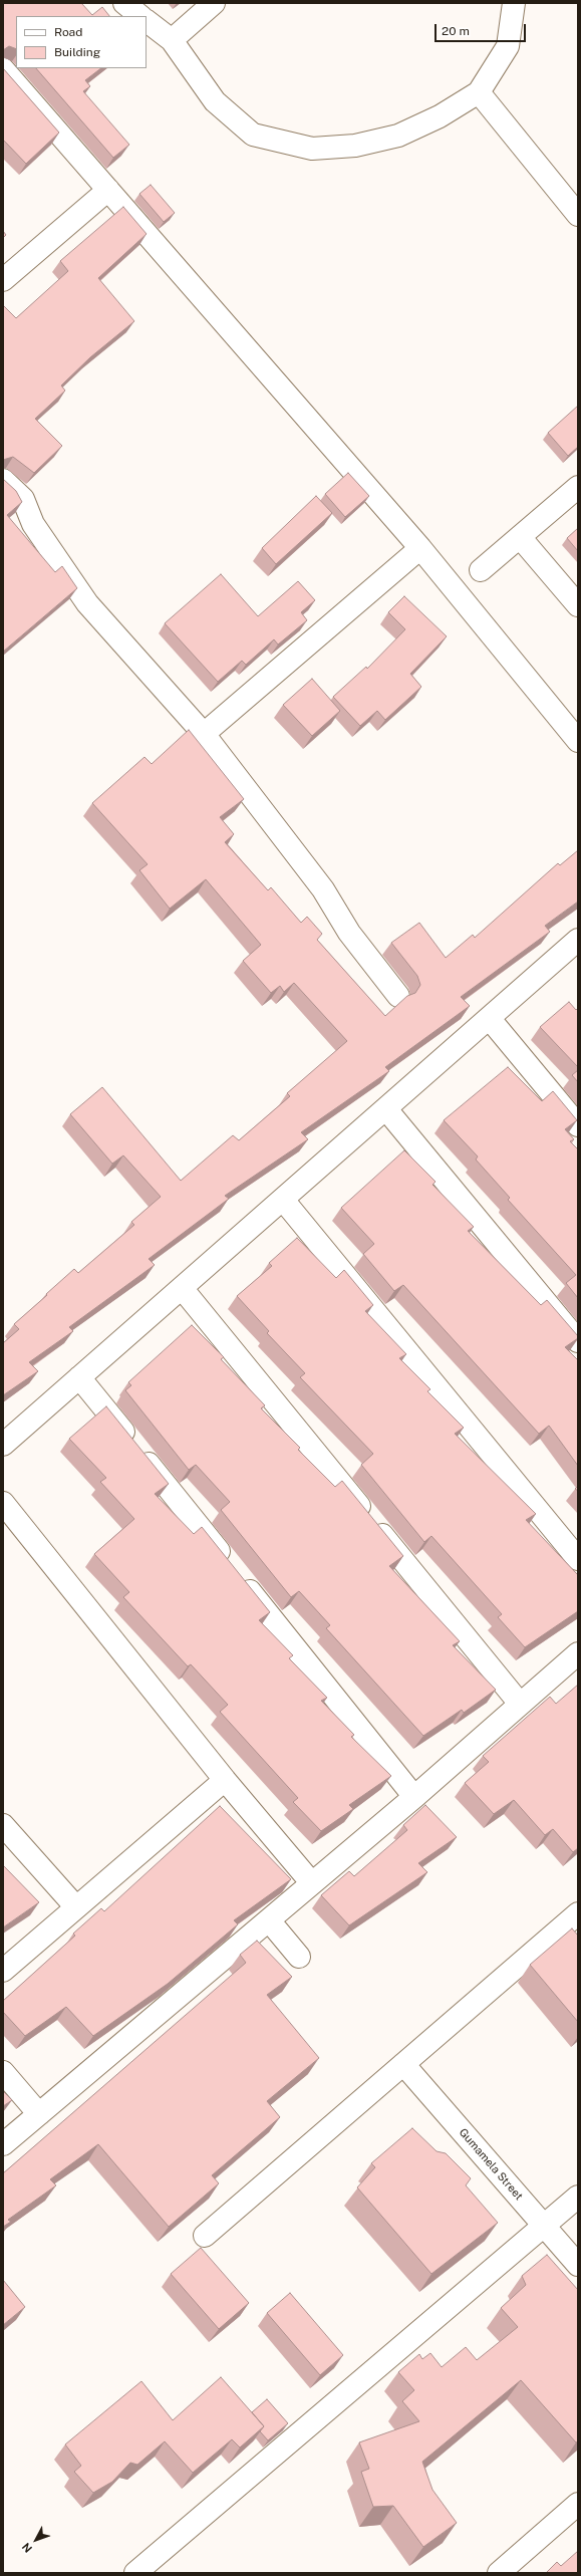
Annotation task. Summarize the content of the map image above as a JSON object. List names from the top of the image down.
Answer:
{
  "streets": {
    "street": ["Gumamela Street"]
  },
  "legend": ["Road", "Building"],
  "scale_bar": "20 m",
  "north": "bottom left"
}
